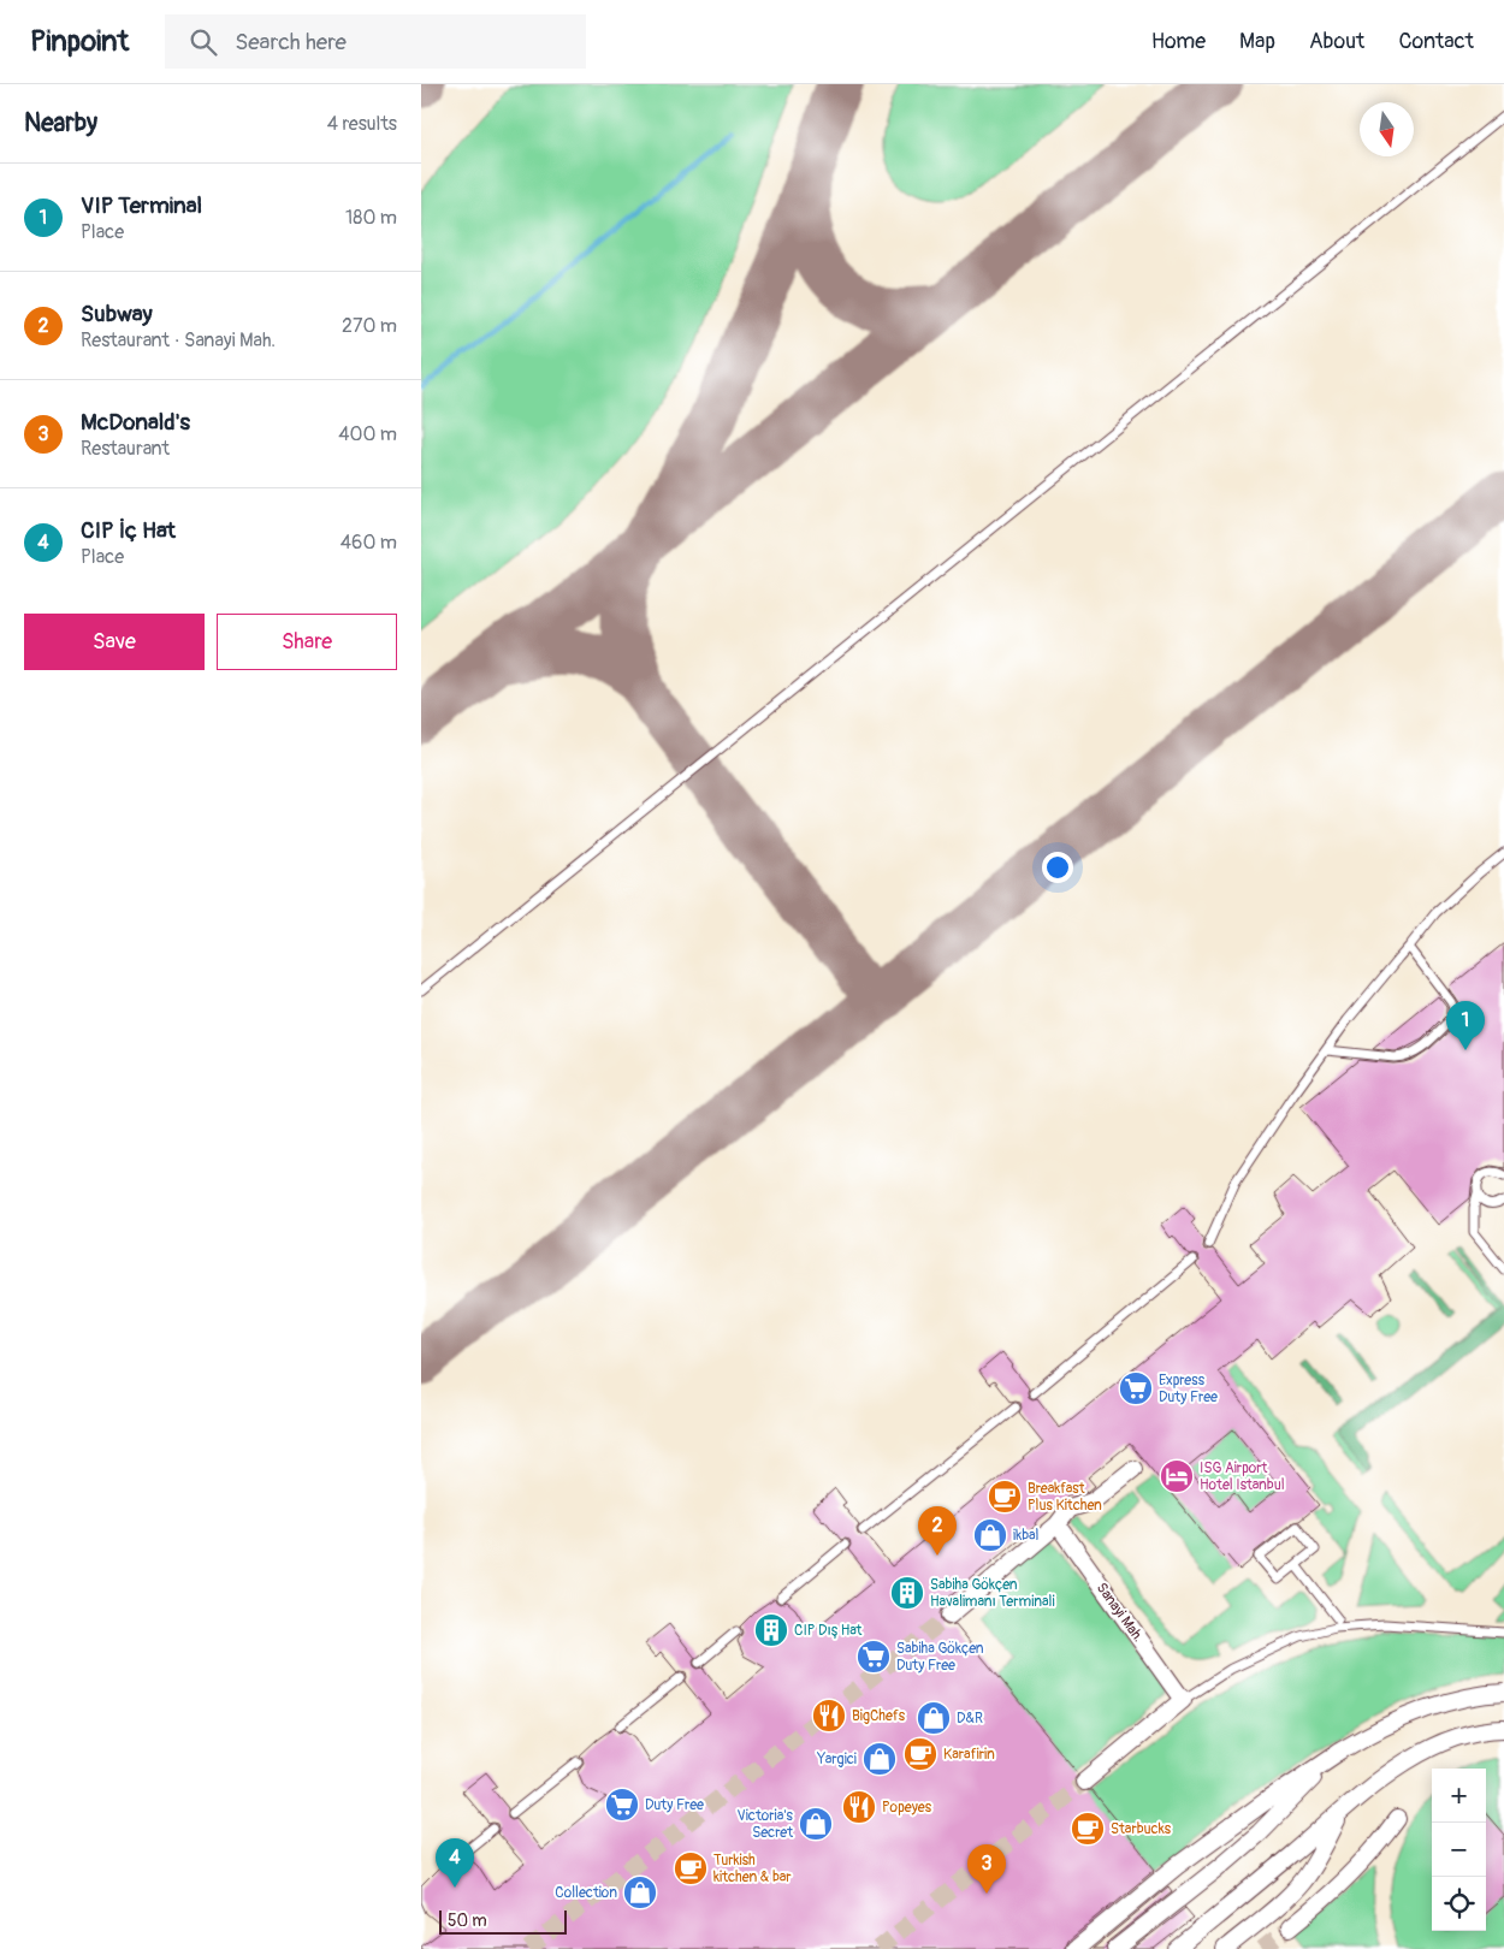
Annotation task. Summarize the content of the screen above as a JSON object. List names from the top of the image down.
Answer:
{
  "streets": {
    "street": ["Sanayi Mah."]
  },
  "places": {
    "supermarket": ["Express Duty Free", "Sabiha Gökçen Duty Free", "Duty Free"],
    "hotel": ["ISG Airport Hotel Istanbul"],
    "cafe": [
      "Breakfast Plus Kitchen",
      "Karafirin",
      "Starbucks",
      "Turkish kitchen & bar"
    ],
    "shop": [
      "ikbal",
      "D&R",
      "Yargici",
      "Victoria's Secret",
      "Collection"
    ],
    "building": ["Sabiha Gökçen Havalimanı Terminali", "CIP Dış Hat"],
    "restaurant": ["BigChefs", "Popeyes"]
  },
  "scale_bar": "50 m",
  "north": "bottom",
  "page": {
    "header": "Pinpoint",
    "search": "Search here",
    "nav": [
      "Home",
      "Map",
      "About",
      "Contact"
    ],
    "heading": ["Nearby", "4 results"],
    "list": [
      {
        "mark": "1",
        "name": "VIP Terminal",
        "note": "Place",
        "value": "180 m"
      },
      {
        "mark": "2",
        "name": "Subway",
        "note": "Restaurant · Sanayi Mah.",
        "value": "270 m"
      },
      {
        "mark": "3",
        "name": "McDonald's",
        "note": "Restaurant",
        "value": "400 m"
      },
      {
        "mark": "4",
        "name": "CIP İç Hat",
        "note": "Place",
        "value": "460 m"
      }
    ],
    "buttons": ["Save", "Share"],
    "pins": [
      "1",
      "2",
      "4",
      "3"
    ],
    "map_buttons": ["+", "−"],
    "scale": "50 m"
  }
}
